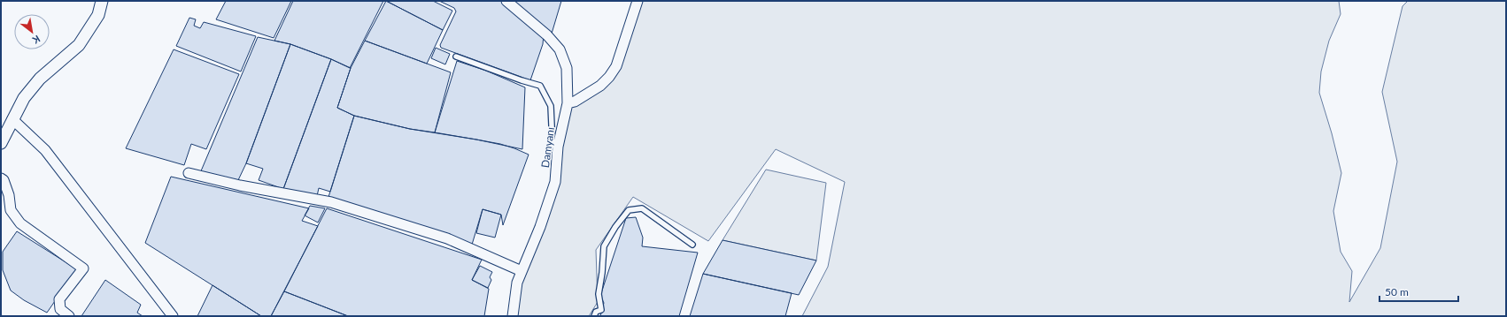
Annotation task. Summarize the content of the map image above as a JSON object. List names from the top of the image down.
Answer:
{
  "streets": {
    "street": ["Damyanı"]
  },
  "scale_bar": "50 m",
  "north": "bottom right"
}
